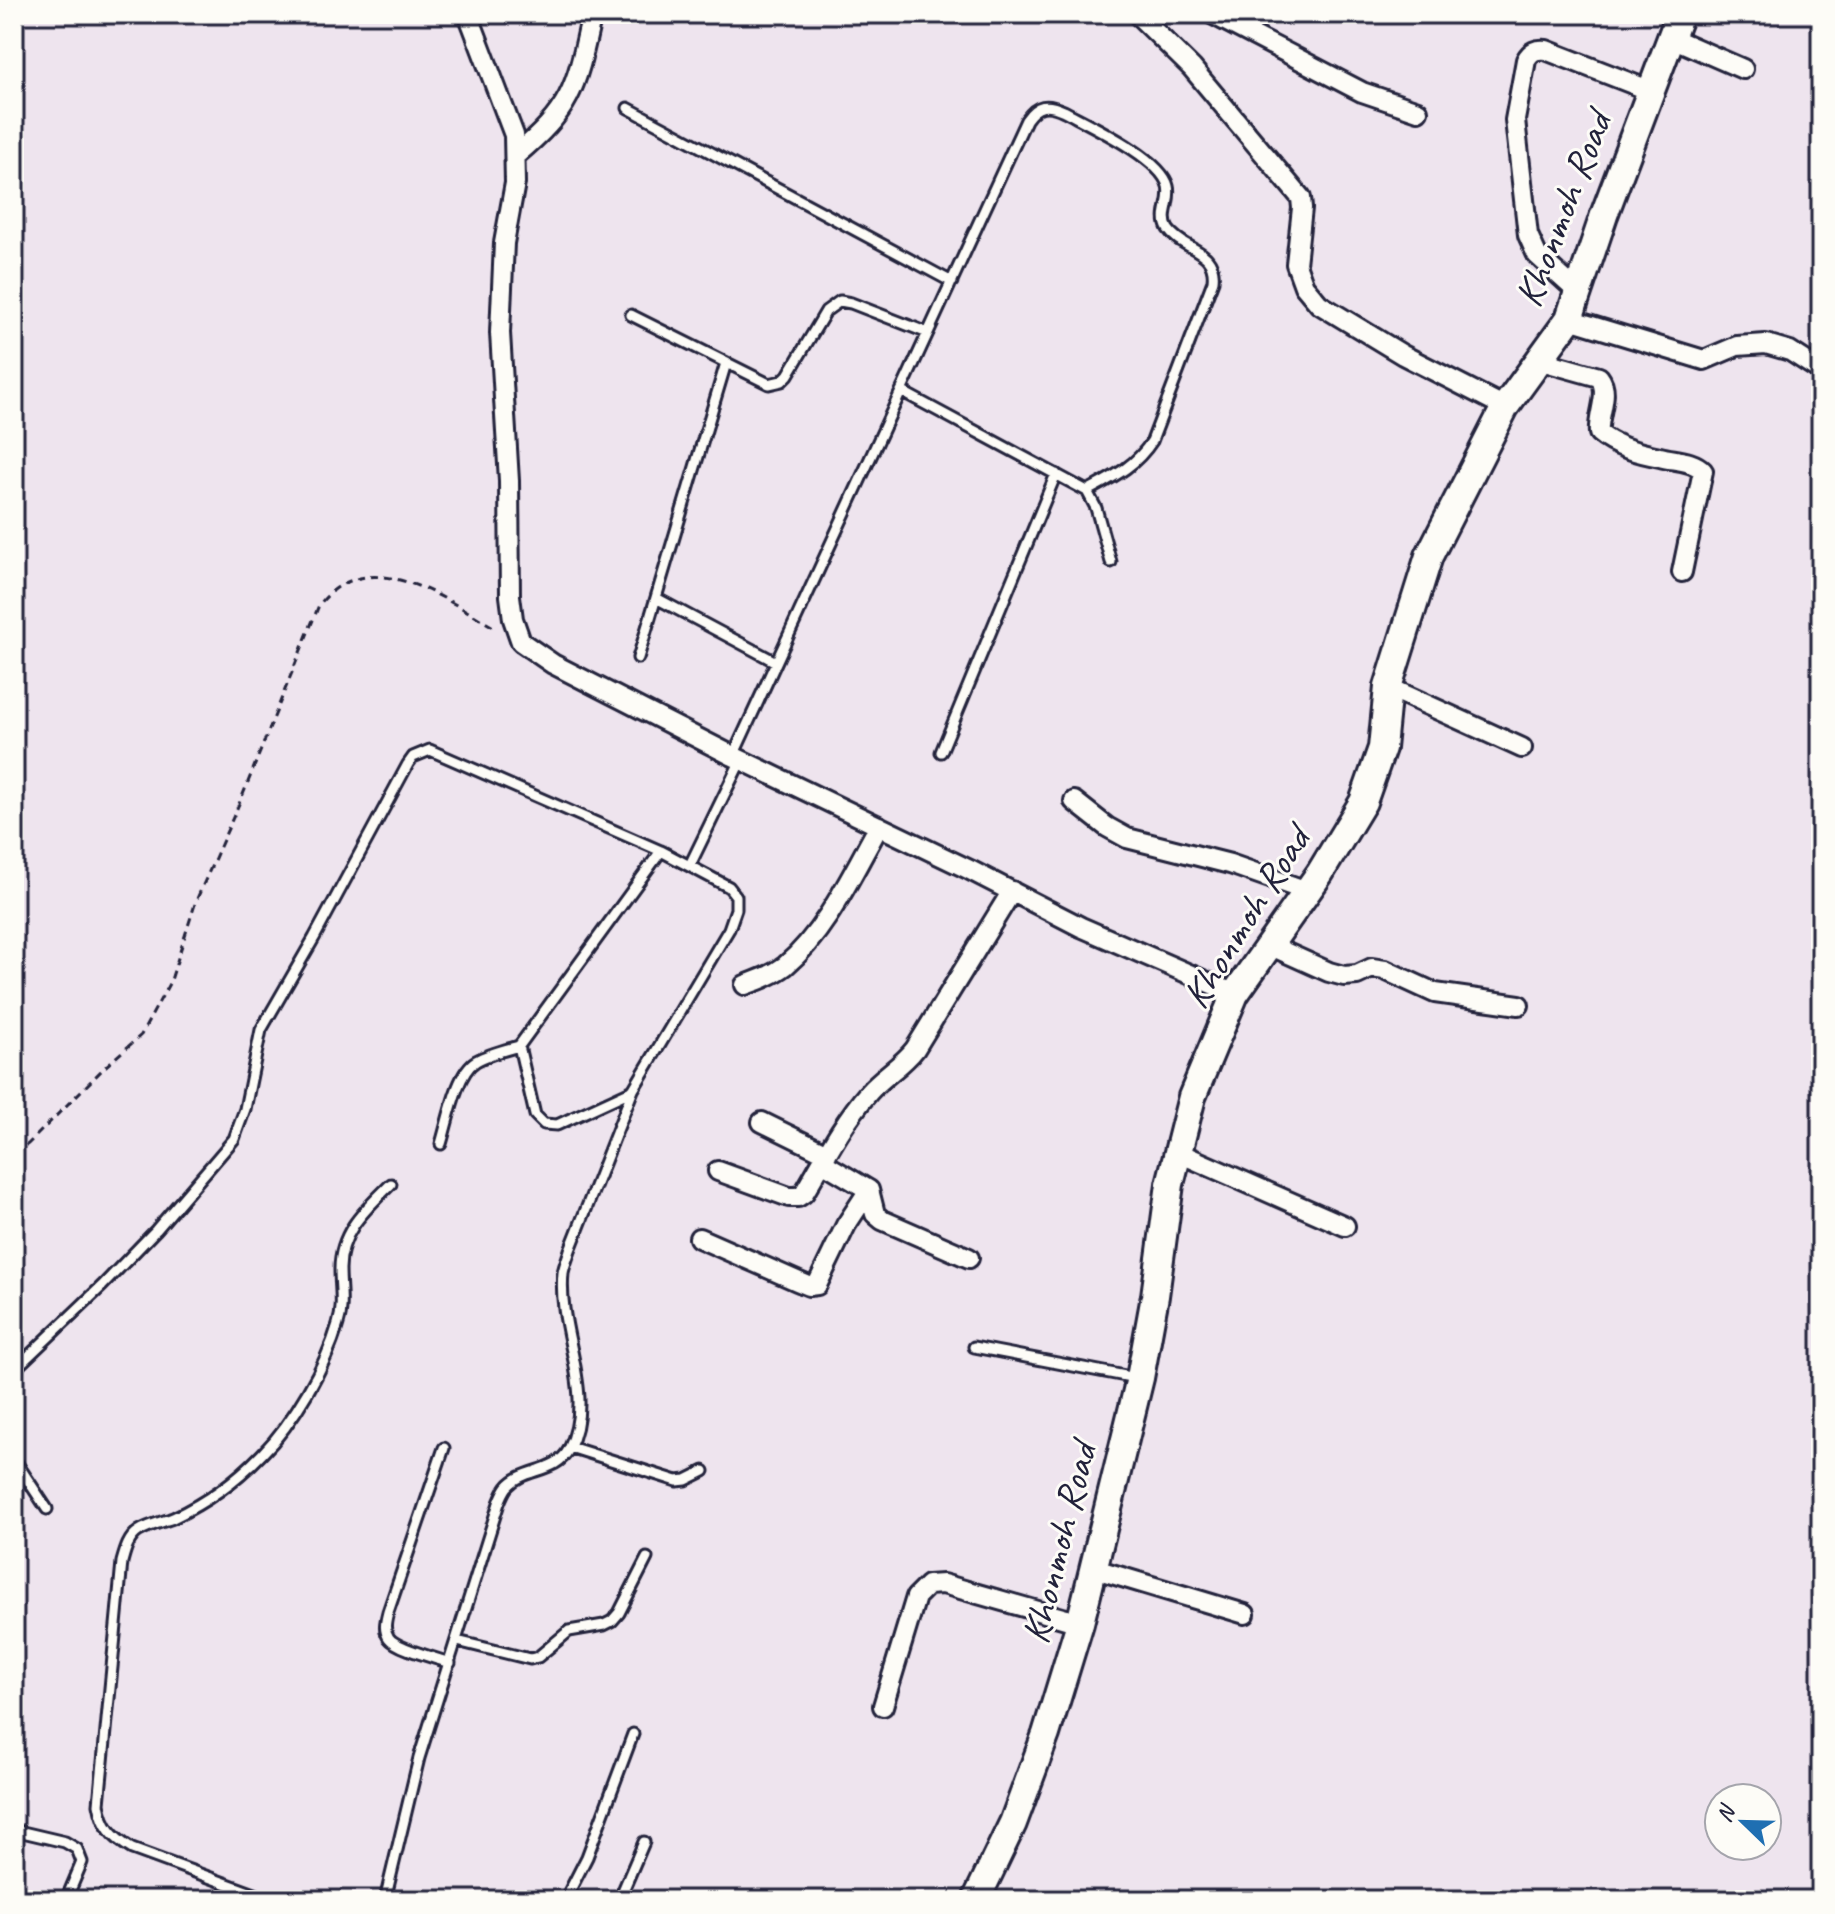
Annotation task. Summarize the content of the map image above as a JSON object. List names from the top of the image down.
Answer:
{
  "streets": {
    "main road": ["Khonmoh Road"]
  },
  "north": "top left"
}
